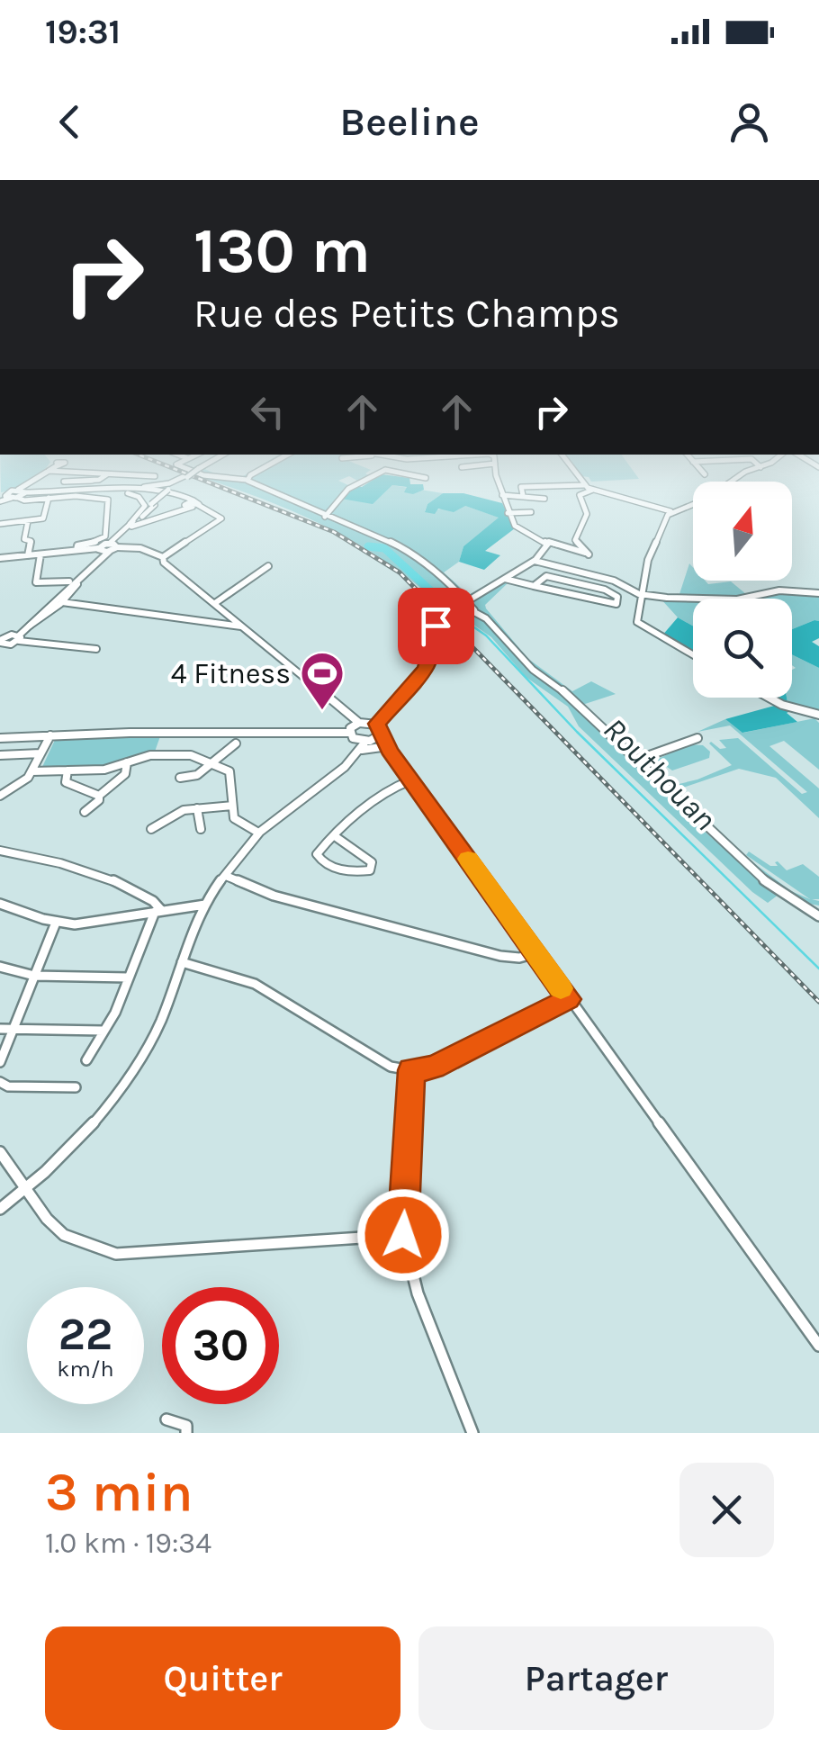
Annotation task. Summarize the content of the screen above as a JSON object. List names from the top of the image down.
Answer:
{
  "water": ["Routhouan"],
  "places": {
    "sports": ["4 Fitness"]
  },
  "north": "top",
  "page": {
    "status": "19:31",
    "header": "Beeline",
    "turn": ["130 m", "Rue des Petits Champs"],
    "speed": "22 km/h",
    "limit": "30",
    "heading": ["3 min", "1.0 km · 19:34"],
    "buttons": ["Quitter", "Partager"]
  }
}
